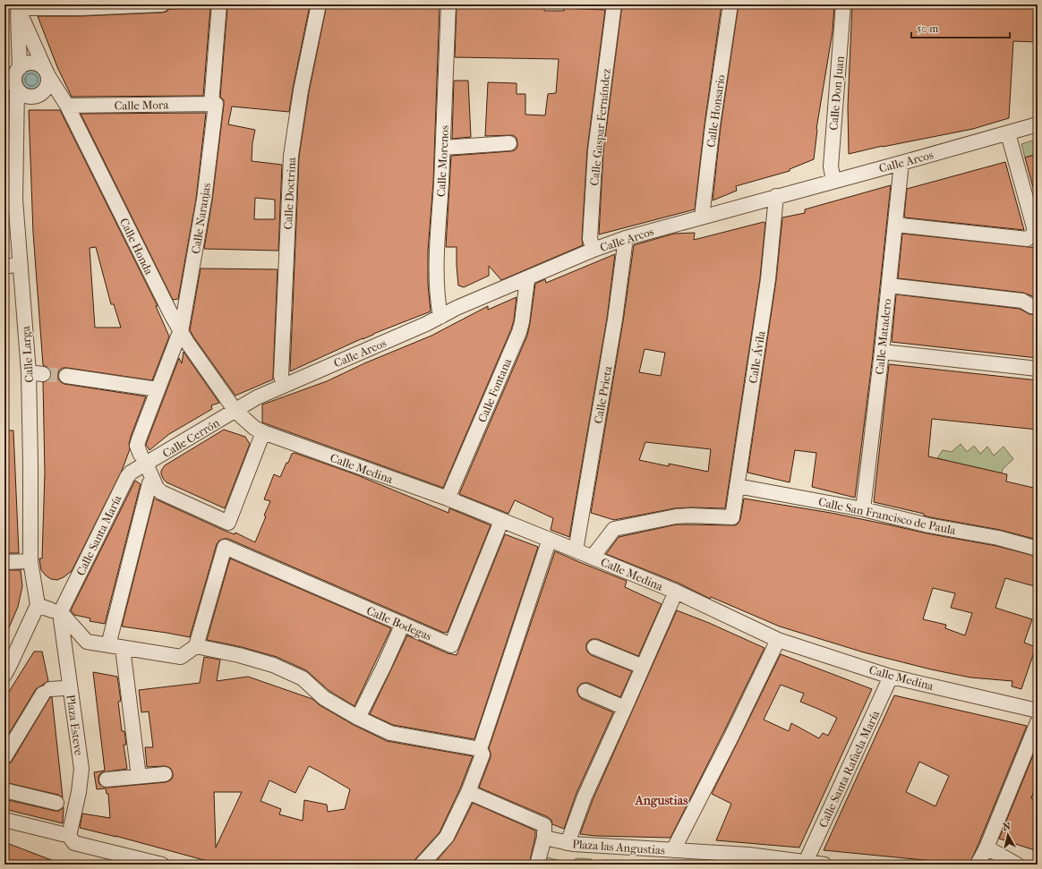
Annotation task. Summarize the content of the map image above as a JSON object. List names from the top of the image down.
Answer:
{
  "streets": {
    "street": [
      "Calle Don Juan",
      "Calle Mora",
      "Calle Honsario",
      "Calle Gaspar Fernández",
      "Calle Morenos",
      "Calle Arcos",
      "Calle Doctrina",
      "Calle Naranjas",
      "Calle Honda",
      "Calle Matadero",
      "Calle Larga",
      "Calle Ávila",
      "Calle Fontana",
      "Calle Prieta",
      "Calle Cerrón",
      "Calle Medina",
      "Calle San Francisco de Paula",
      "Calle Santa María",
      "Calle Bodegas",
      "Plaza Esteve",
      "Calle Santa Rafaela María",
      "Plaza las Angustias"
    ]
  },
  "crossings": [
    ["Calle Don Juan", "Calle Arcos"],
    ["Calle Mora", "Calle Naranjas"],
    ["Calle Mora", "Calle Honda"],
    ["Calle Honsario", "Calle Arcos"],
    ["Calle Gaspar Fernández", "Calle Arcos"],
    ["Calle Morenos", "Calle Arcos"],
    ["Calle Arcos", "Calle Doctrina"],
    ["Calle Arcos", "Calle Honda"],
    ["Calle Arcos", "Calle Matadero"],
    ["Calle Arcos", "Calle Ávila"],
    ["Calle Arcos", "Calle Fontana"],
    ["Calle Arcos", "Calle Prieta"],
    ["Calle Arcos", "Calle Cerrón"],
    ["Calle Arcos", "Calle Medina"],
    ["Calle Naranjas", "Calle Honda"],
    ["Calle Honda", "Calle Larga"],
    ["Calle Honda", "Calle Cerrón"],
    ["Calle Honda", "Calle Medina"],
    ["Calle Matadero", "Calle San Francisco de Paula"],
    ["Calle Ávila", "Calle Medina"],
    ["Calle Ávila", "Calle San Francisco de Paula"],
    ["Calle Fontana", "Calle Medina"],
    ["Calle Prieta", "Calle Medina"],
    ["Calle Cerrón", "Calle Medina"],
    ["Calle Cerrón", "Calle Santa María"],
    ["Calle Medina", "Calle Bodegas"],
    ["Calle Medina", "Calle Santa Rafaela María"],
    ["Calle Santa María", "Plaza Esteve"],
    ["Calle Santa Rafaela María", "Plaza las Angustias"]
  ],
  "districts": ["Angustias"],
  "scale_bar": "50 m",
  "north": "top"
}
